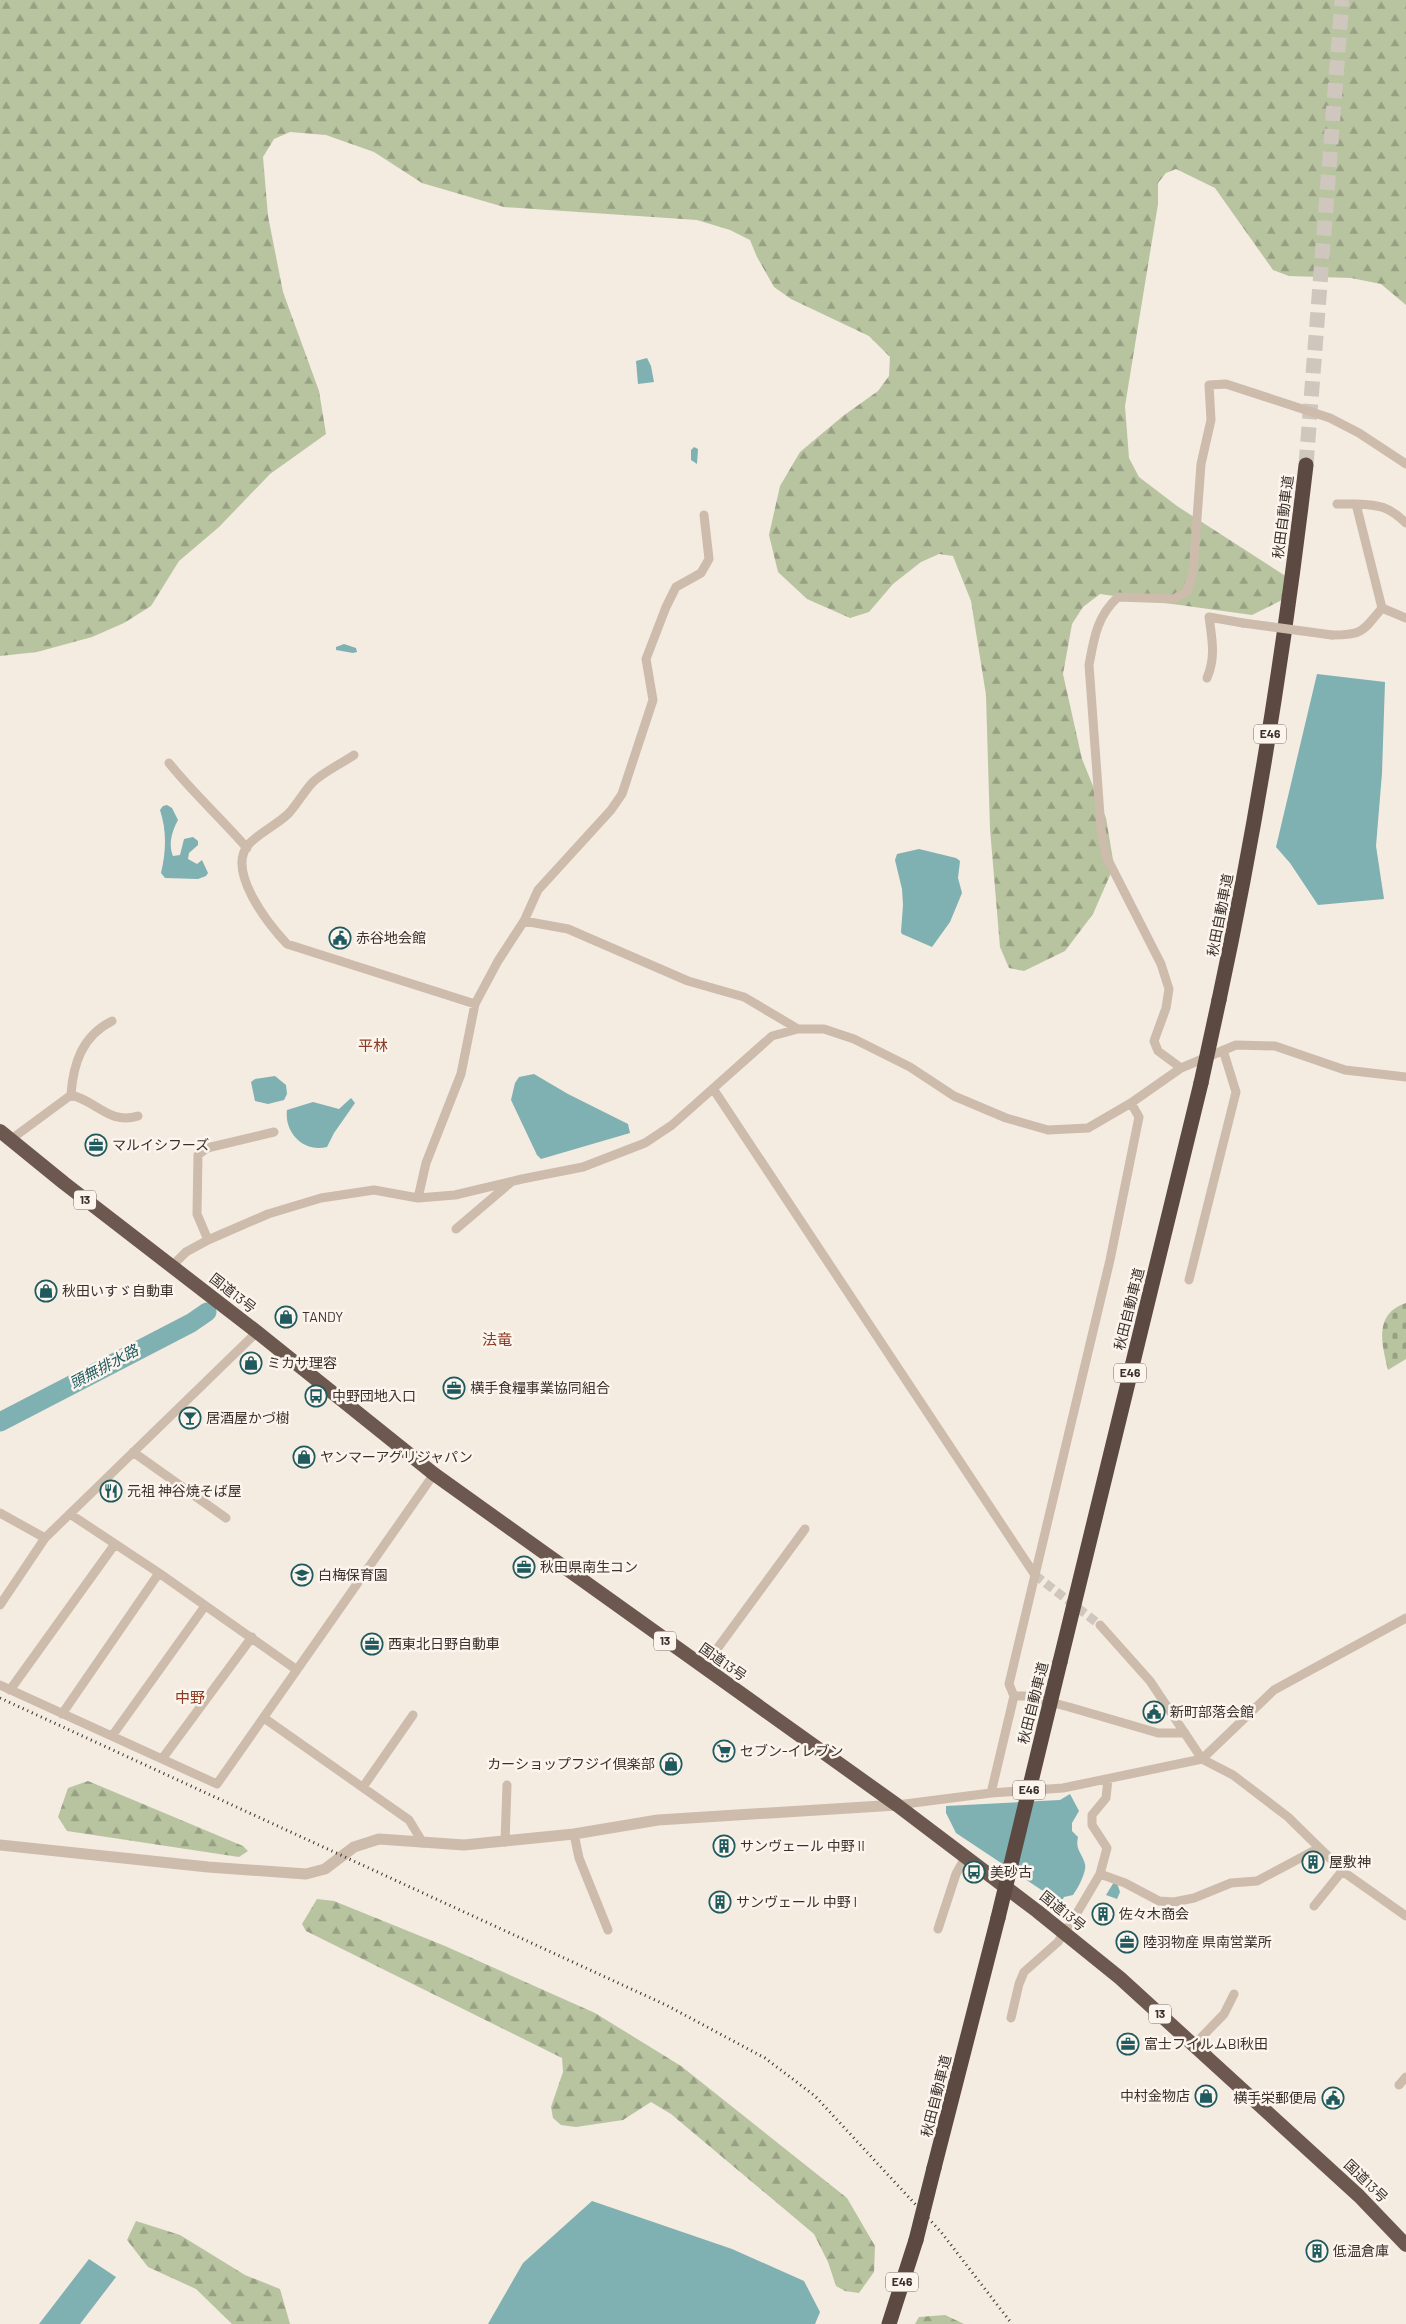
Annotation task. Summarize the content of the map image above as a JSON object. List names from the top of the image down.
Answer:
{
  "streets": {
    "highway": [
      "秋田自動車道",
      "E46",
      "13",
      "国道13号"
    ]
  },
  "districts": ["平林", "法竜", "中野"],
  "water": ["頭無排水路"],
  "places": {
    "public building": ["赤谷地会館", "新町部落会館", "横手栄郵便局"],
    "office": [
      "マルイシフーズ",
      "横手食糧事業協同組合",
      "秋田県南生コン",
      "西東北日野自動車",
      "陸羽物産 県南営業所",
      "富士フイルムBI秋田"
    ],
    "shop": [
      "秋田いすゞ自動車",
      "TANDY",
      "ミカサ理容",
      "ヤンマーアグリジャパン",
      "カーショップフジイ倶楽部",
      "中村金物店"
    ],
    "bus stop": ["中野団地入口", "美砂古"],
    "bar": ["居酒屋かづ樹"],
    "restaurant": ["元祖 神谷焼そば屋"],
    "school or university": ["白梅保育園"],
    "supermarket": ["セブン-イレブン"],
    "building": [
      "サンヴェール 中野 II",
      "屋敷神",
      "サンヴェール 中野 I",
      "佐々木商会",
      "低温倉庫"
    ]
  }
}
